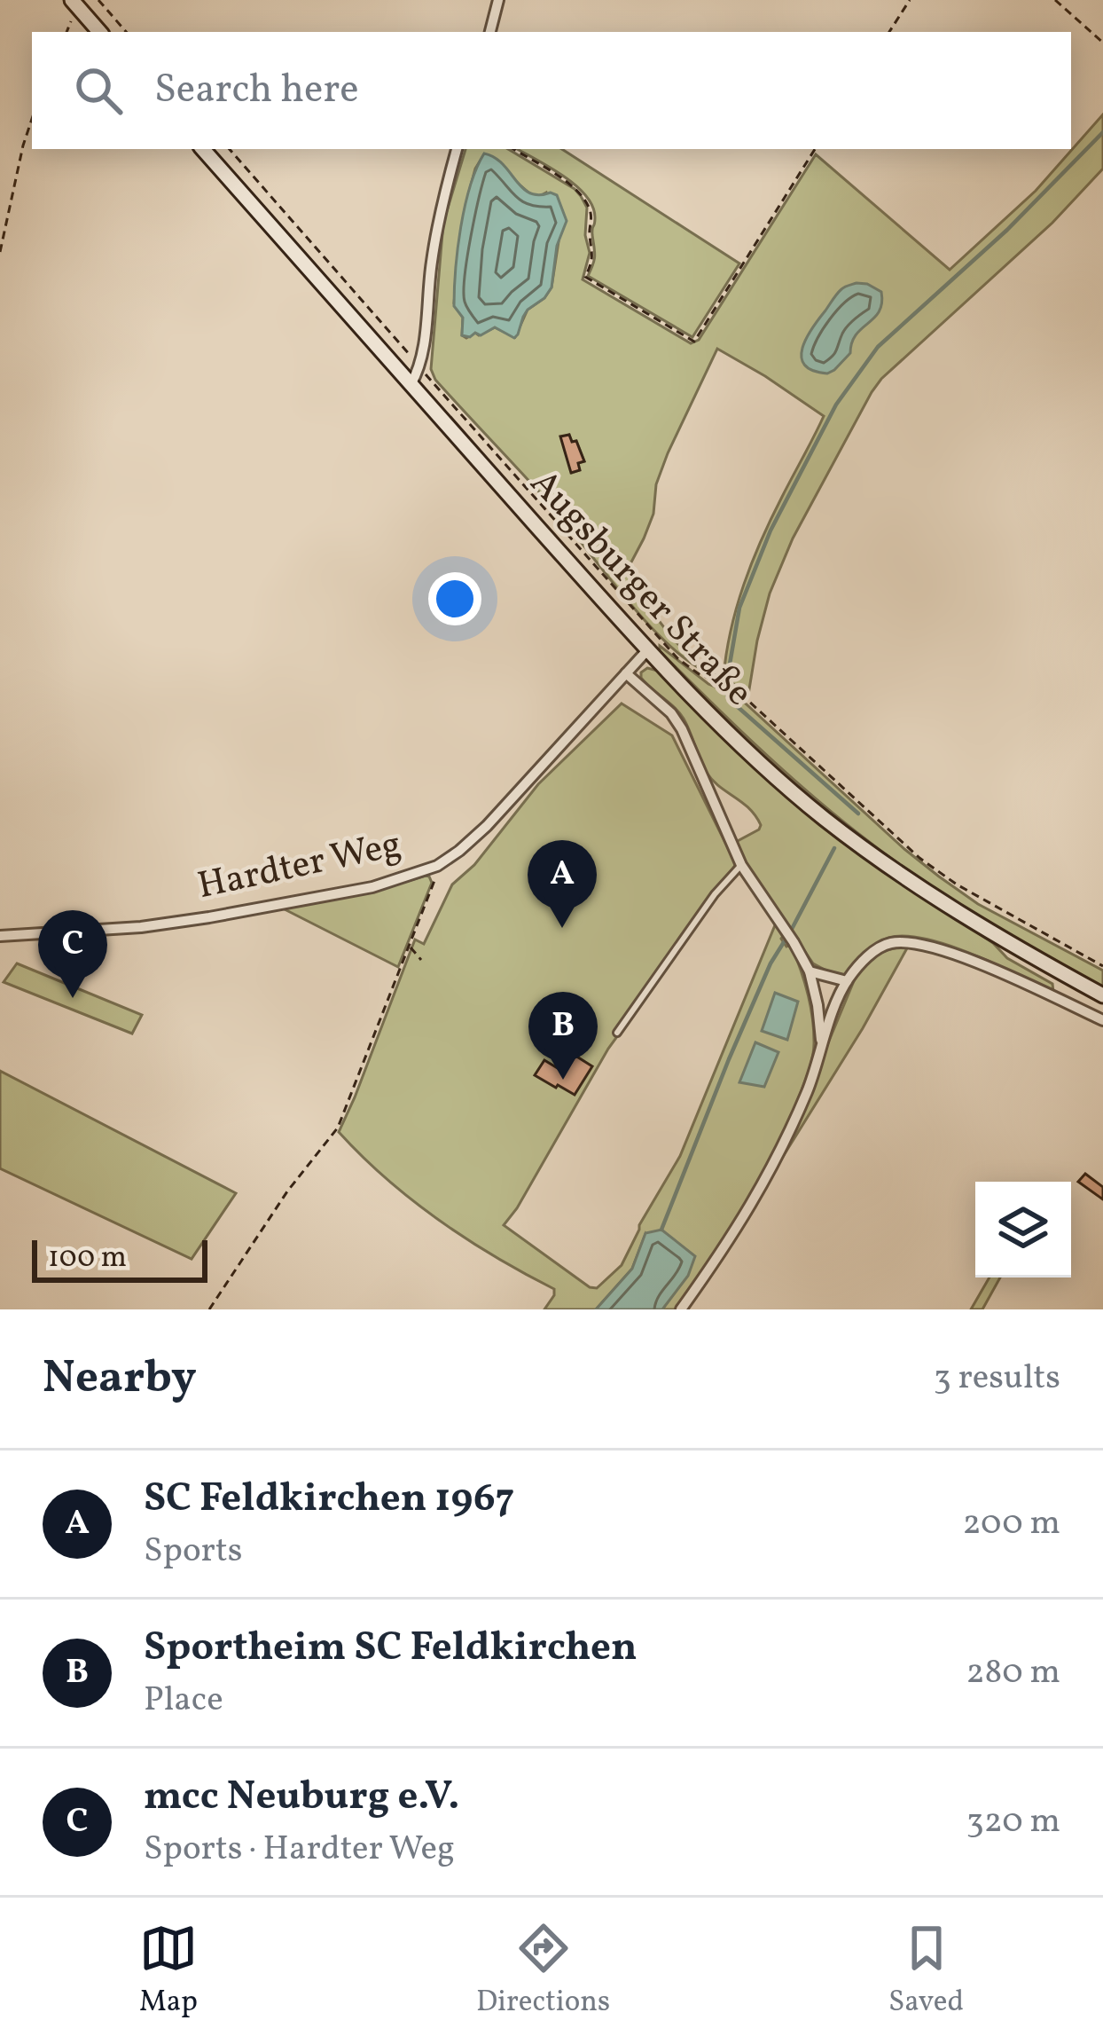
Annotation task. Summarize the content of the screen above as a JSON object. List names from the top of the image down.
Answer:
{
  "streets": {
    "main road": ["Augsburger Straße"],
    "street": ["Hardter Weg"]
  },
  "crossings": [
    ["Augsburger Straße", "Hardter Weg"]
  ],
  "scale_bar": "100 m",
  "page": {
    "search": "Search here",
    "pins": ["A", "C", "B"],
    "scale": "100 m",
    "heading": ["Nearby", "3 results"],
    "list": [
      {
        "mark": "A",
        "name": "SC Feldkirchen 1967",
        "note": "Sports",
        "value": "200 m"
      },
      {
        "mark": "B",
        "name": "Sportheim SC Feldkirchen",
        "note": "Place",
        "value": "280 m"
      },
      {
        "mark": "C",
        "name": "mcc Neuburg e.V.",
        "note": "Sports · Hardter Weg",
        "value": "320 m"
      }
    ],
    "nav": ["Map", "Directions", "Saved"]
  }
}
